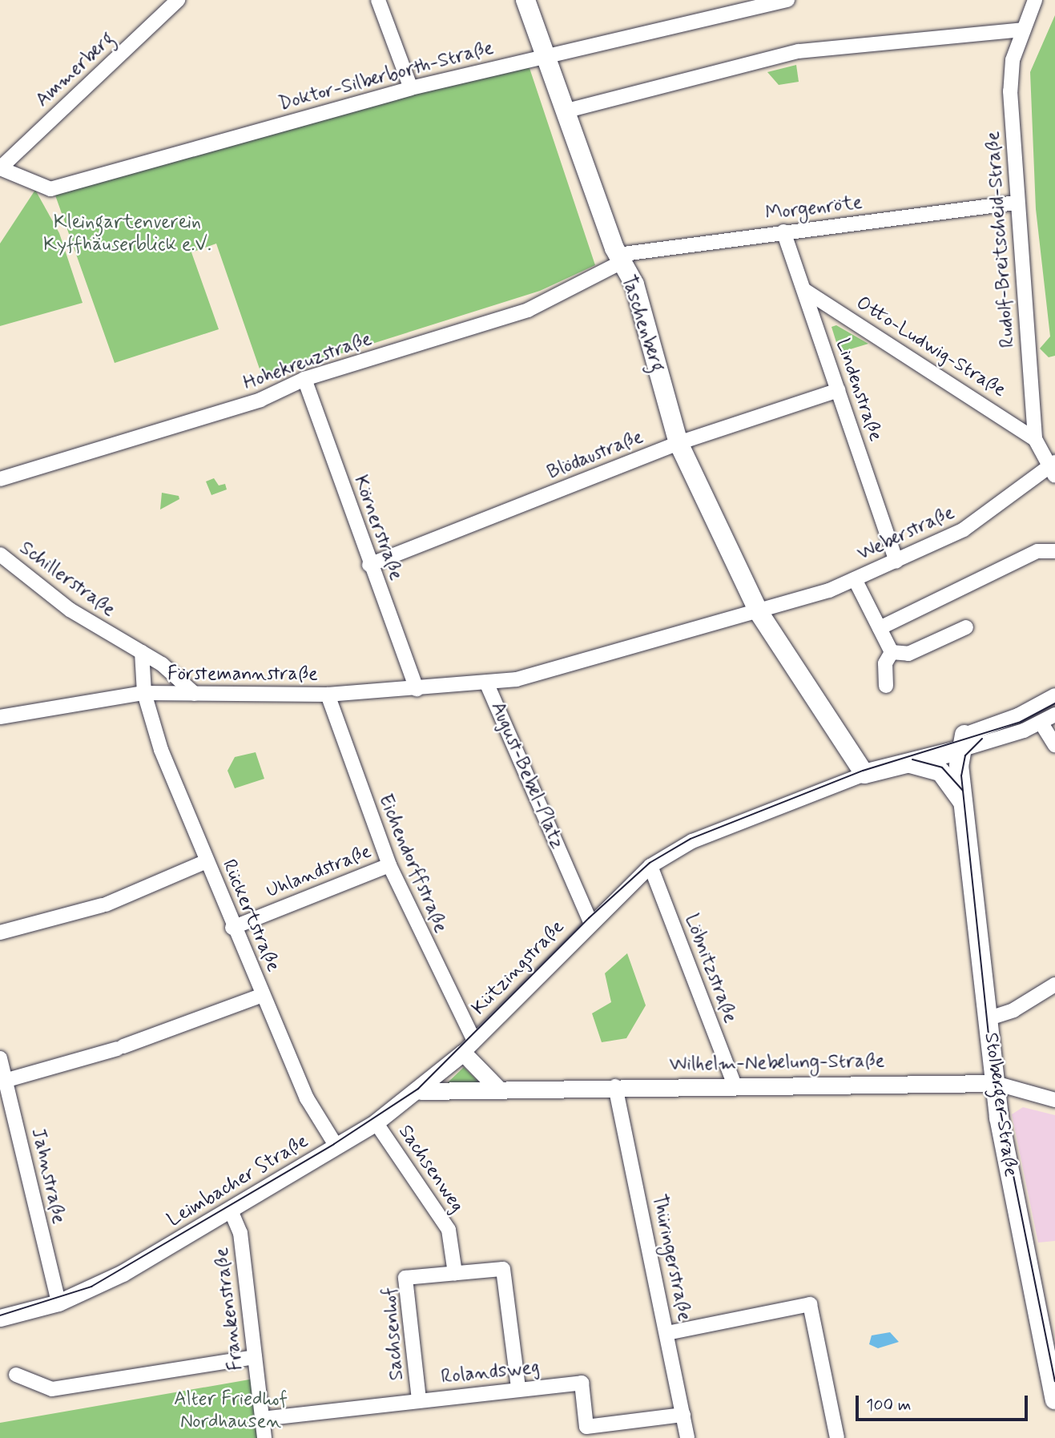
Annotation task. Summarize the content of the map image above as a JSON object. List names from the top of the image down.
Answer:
{
  "streets": {
    "main road": ["Taschenberg", "Stolberger Straße"],
    "street": [
      "Ammerberg",
      "Doktor-Silberborth-Straße",
      "Morgenröte",
      "Rudolf-Breitscheid-Straße",
      "Otto-Ludwig-Straße",
      "Hohekreuzstraße",
      "Lindenstraße",
      "Blödaustraße",
      "Körnerstraße",
      "Weberstraße",
      "Schillerstraße",
      "Förstemannstraße",
      "August-Bebel-Platz",
      "Eichendorffstraße",
      "Uhlandstraße",
      "Rückertstraße",
      "Kützingstraße",
      "Löbnitzstraße",
      "Wilhelm-Nebelung-Straße",
      "Sachsenweg",
      "Jahnstraße",
      "Leimbacher Straße",
      "Thüringerstraße",
      "Frankenstraße",
      "Sachsenhof",
      "Rolandsweg"
    ]
  },
  "crossings": [
    ["Ammerberg", "Doktor-Silberborth-Straße"],
    ["Doktor-Silberborth-Straße", "Taschenberg"],
    ["Morgenröte", "Rudolf-Breitscheid-Straße"],
    ["Morgenröte", "Taschenberg"],
    ["Morgenröte", "Hohekreuzstraße"],
    ["Morgenröte", "Lindenstraße"],
    ["Rudolf-Breitscheid-Straße", "Otto-Ludwig-Straße"],
    ["Rudolf-Breitscheid-Straße", "Weberstraße"],
    ["Taschenberg", "Hohekreuzstraße"],
    ["Taschenberg", "Blödaustraße"],
    ["Taschenberg", "Weberstraße"],
    ["Taschenberg", "August-Bebel-Platz"],
    ["Otto-Ludwig-Straße", "Lindenstraße"],
    ["Hohekreuzstraße", "Körnerstraße"],
    ["Lindenstraße", "Blödaustraße"],
    ["Lindenstraße", "Weberstraße"],
    ["Blödaustraße", "Körnerstraße"],
    ["Körnerstraße", "Förstemannstraße"],
    ["Weberstraße", "August-Bebel-Platz"],
    ["Schillerstraße", "Förstemannstraße"],
    ["Förstemannstraße", "August-Bebel-Platz"],
    ["Förstemannstraße", "Eichendorffstraße"],
    ["Förstemannstraße", "Rückertstraße"],
    ["August-Bebel-Platz", "Kützingstraße"],
    ["Eichendorffstraße", "Uhlandstraße"],
    ["Eichendorffstraße", "Kützingstraße"],
    ["Eichendorffstraße", "Leimbacher Straße"],
    ["Uhlandstraße", "Rückertstraße"],
    ["Rückertstraße", "Leimbacher Straße"],
    ["Kützingstraße", "Leimbacher Straße"],
    ["Löbnitzstraße", "Wilhelm-Nebelung-Straße"],
    ["Wilhelm-Nebelung-Straße", "Stolberger Straße"],
    ["Wilhelm-Nebelung-Straße", "Leimbacher Straße"],
    ["Wilhelm-Nebelung-Straße", "Thüringerstraße"],
    ["Sachsenweg", "Leimbacher Straße"],
    ["Sachsenweg", "Sachsenhof"],
    ["Jahnstraße", "Leimbacher Straße"],
    ["Leimbacher Straße", "Frankenstraße"],
    ["Thüringerstraße", "Rolandsweg"],
    ["Frankenstraße", "Rolandsweg"],
    ["Sachsenhof", "Rolandsweg"]
  ],
  "parks": ["Kleingartenverein Kyffhäuserblick e.V.", "Alter Friedhof Nordhausen"],
  "scale_bar": "100 m"
}
